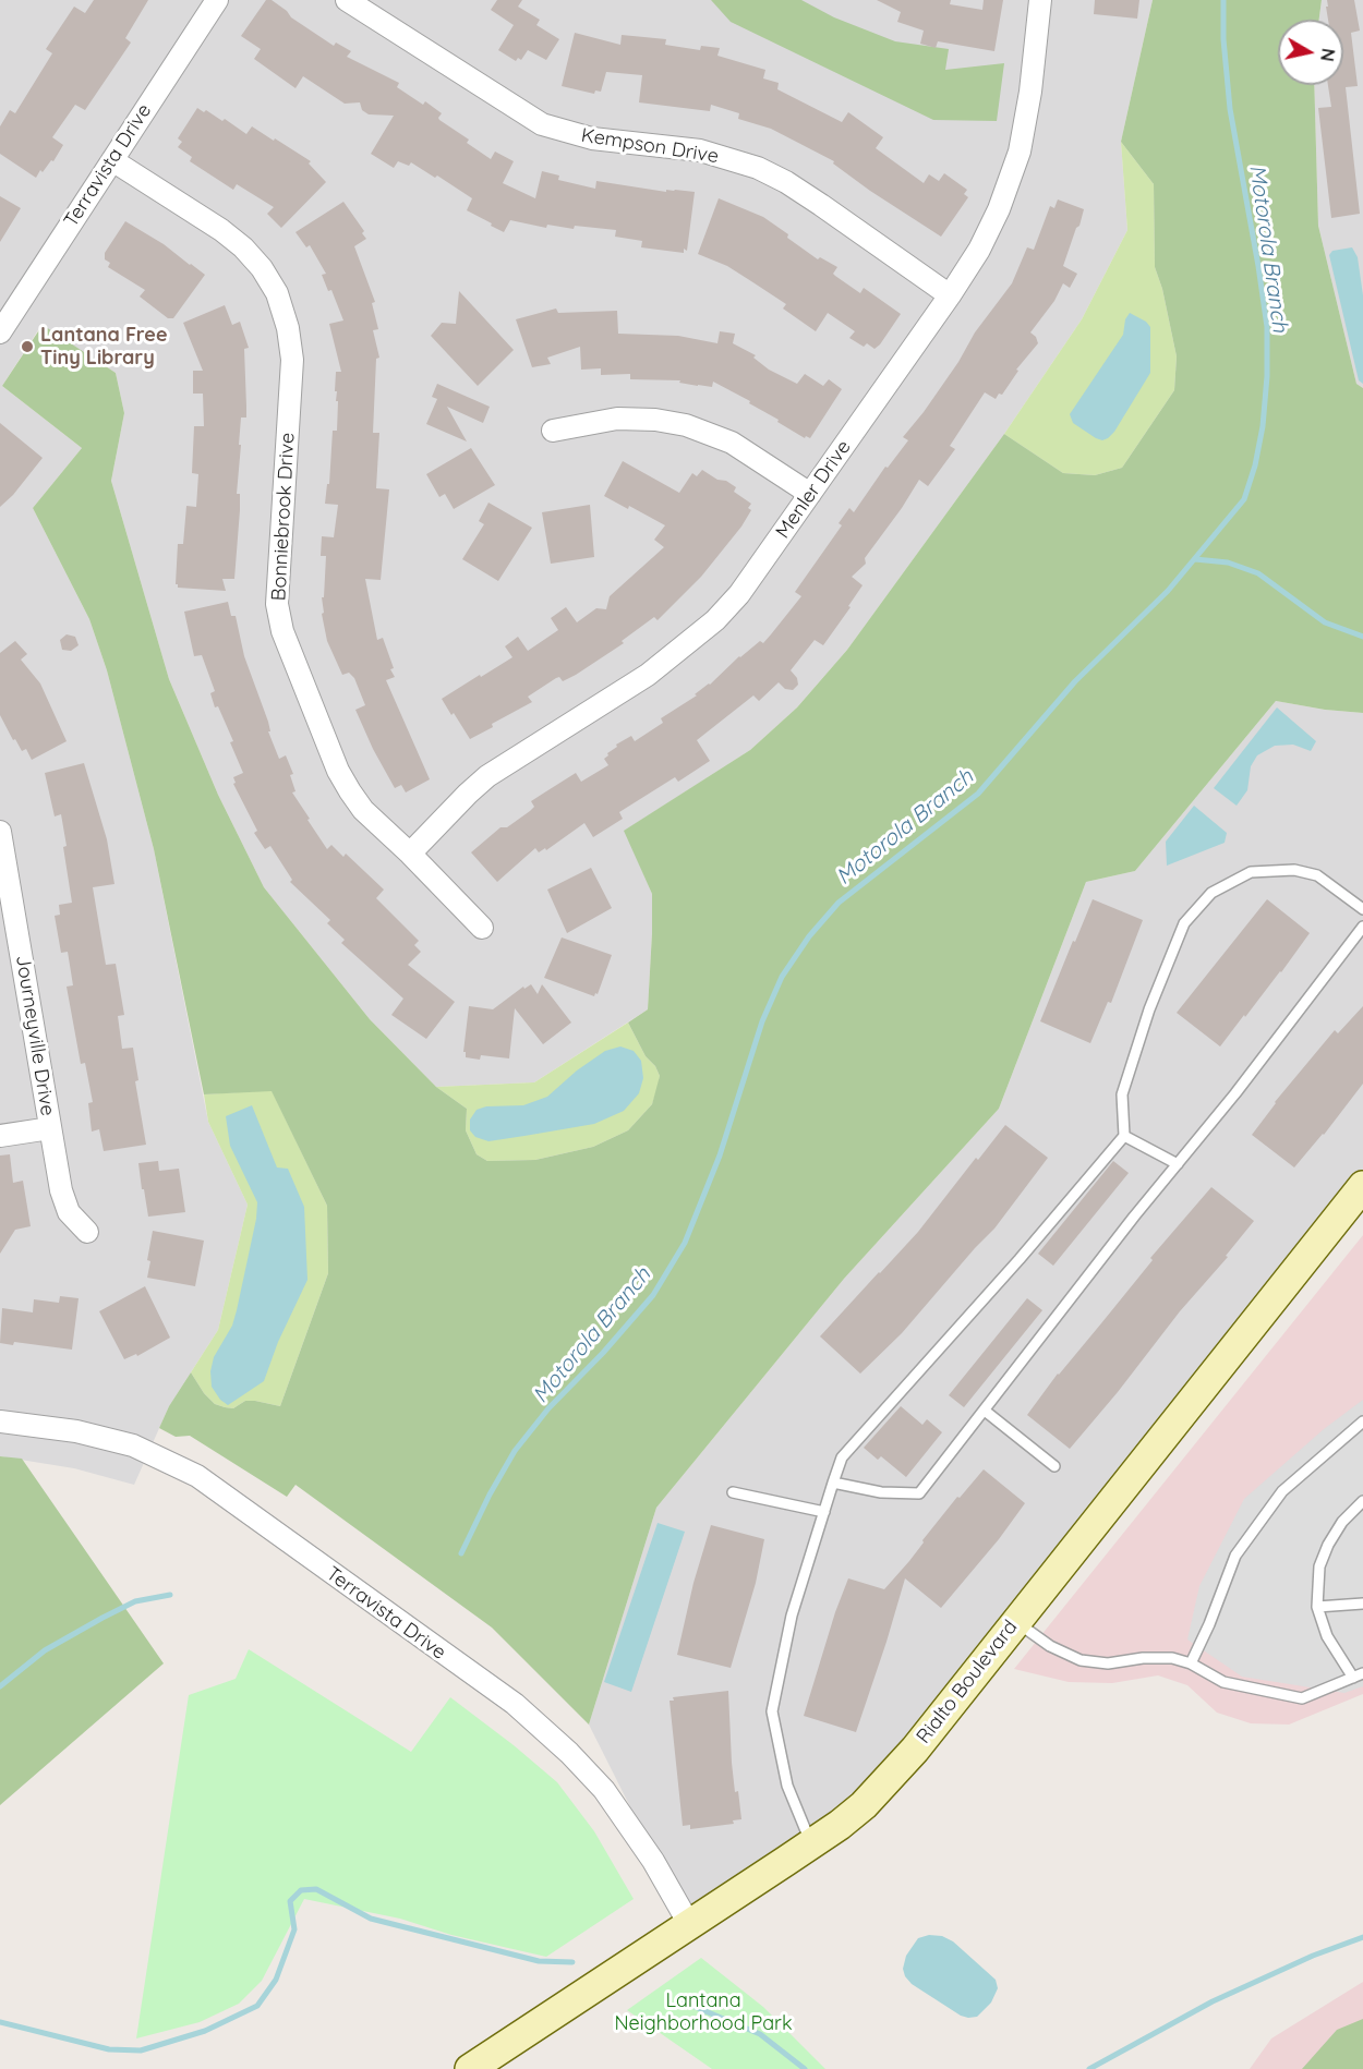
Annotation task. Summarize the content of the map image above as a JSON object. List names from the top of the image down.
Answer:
{
  "streets": {
    "street": [
      "Kempson Drive",
      "Terravista Drive",
      "Menler Drive",
      "Bonniebrook Drive",
      "Journeyville Drive",
      "Rialto Boulevard"
    ]
  },
  "crossings": [
    ["Kempson Drive", "Menler Drive"],
    ["Terravista Drive", "Bonniebrook Drive"],
    ["Terravista Drive", "Rialto Boulevard"],
    ["Menler Drive", "Bonniebrook Drive"]
  ],
  "water": ["Motorola Branch"],
  "parks": ["Lantana Neighborhood Park"],
  "places": ["Lantana Free Tiny Library"],
  "north": "right"
}
